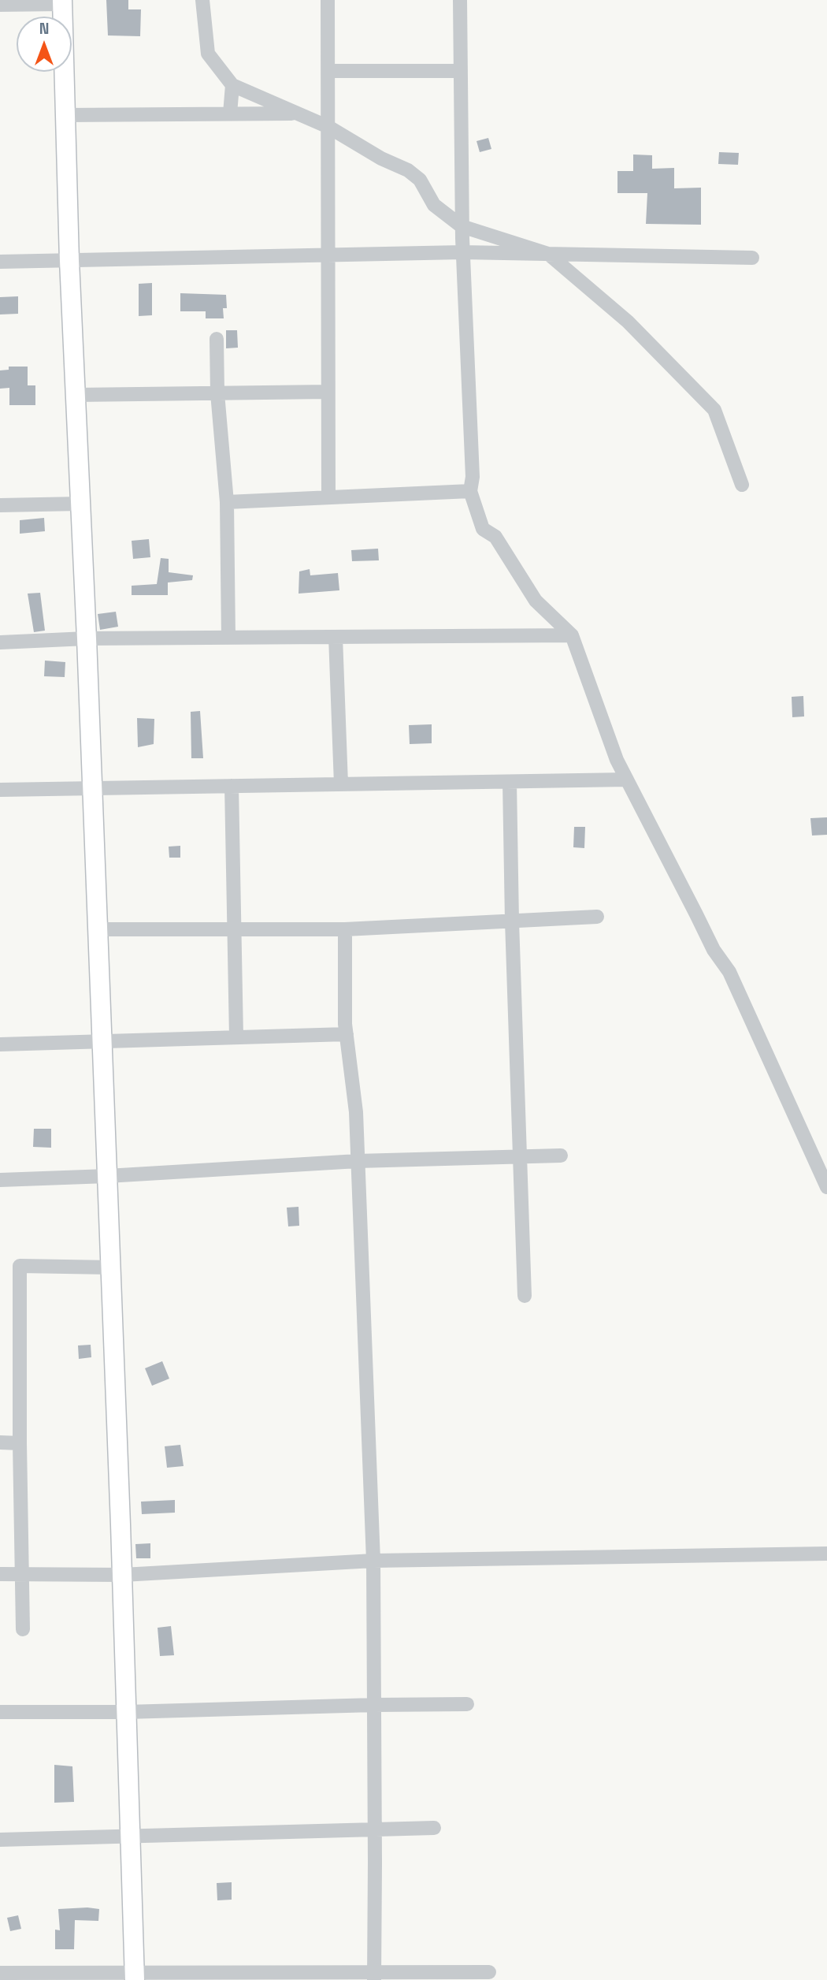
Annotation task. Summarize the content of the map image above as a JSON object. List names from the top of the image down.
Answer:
{
  "north": "top"
}
